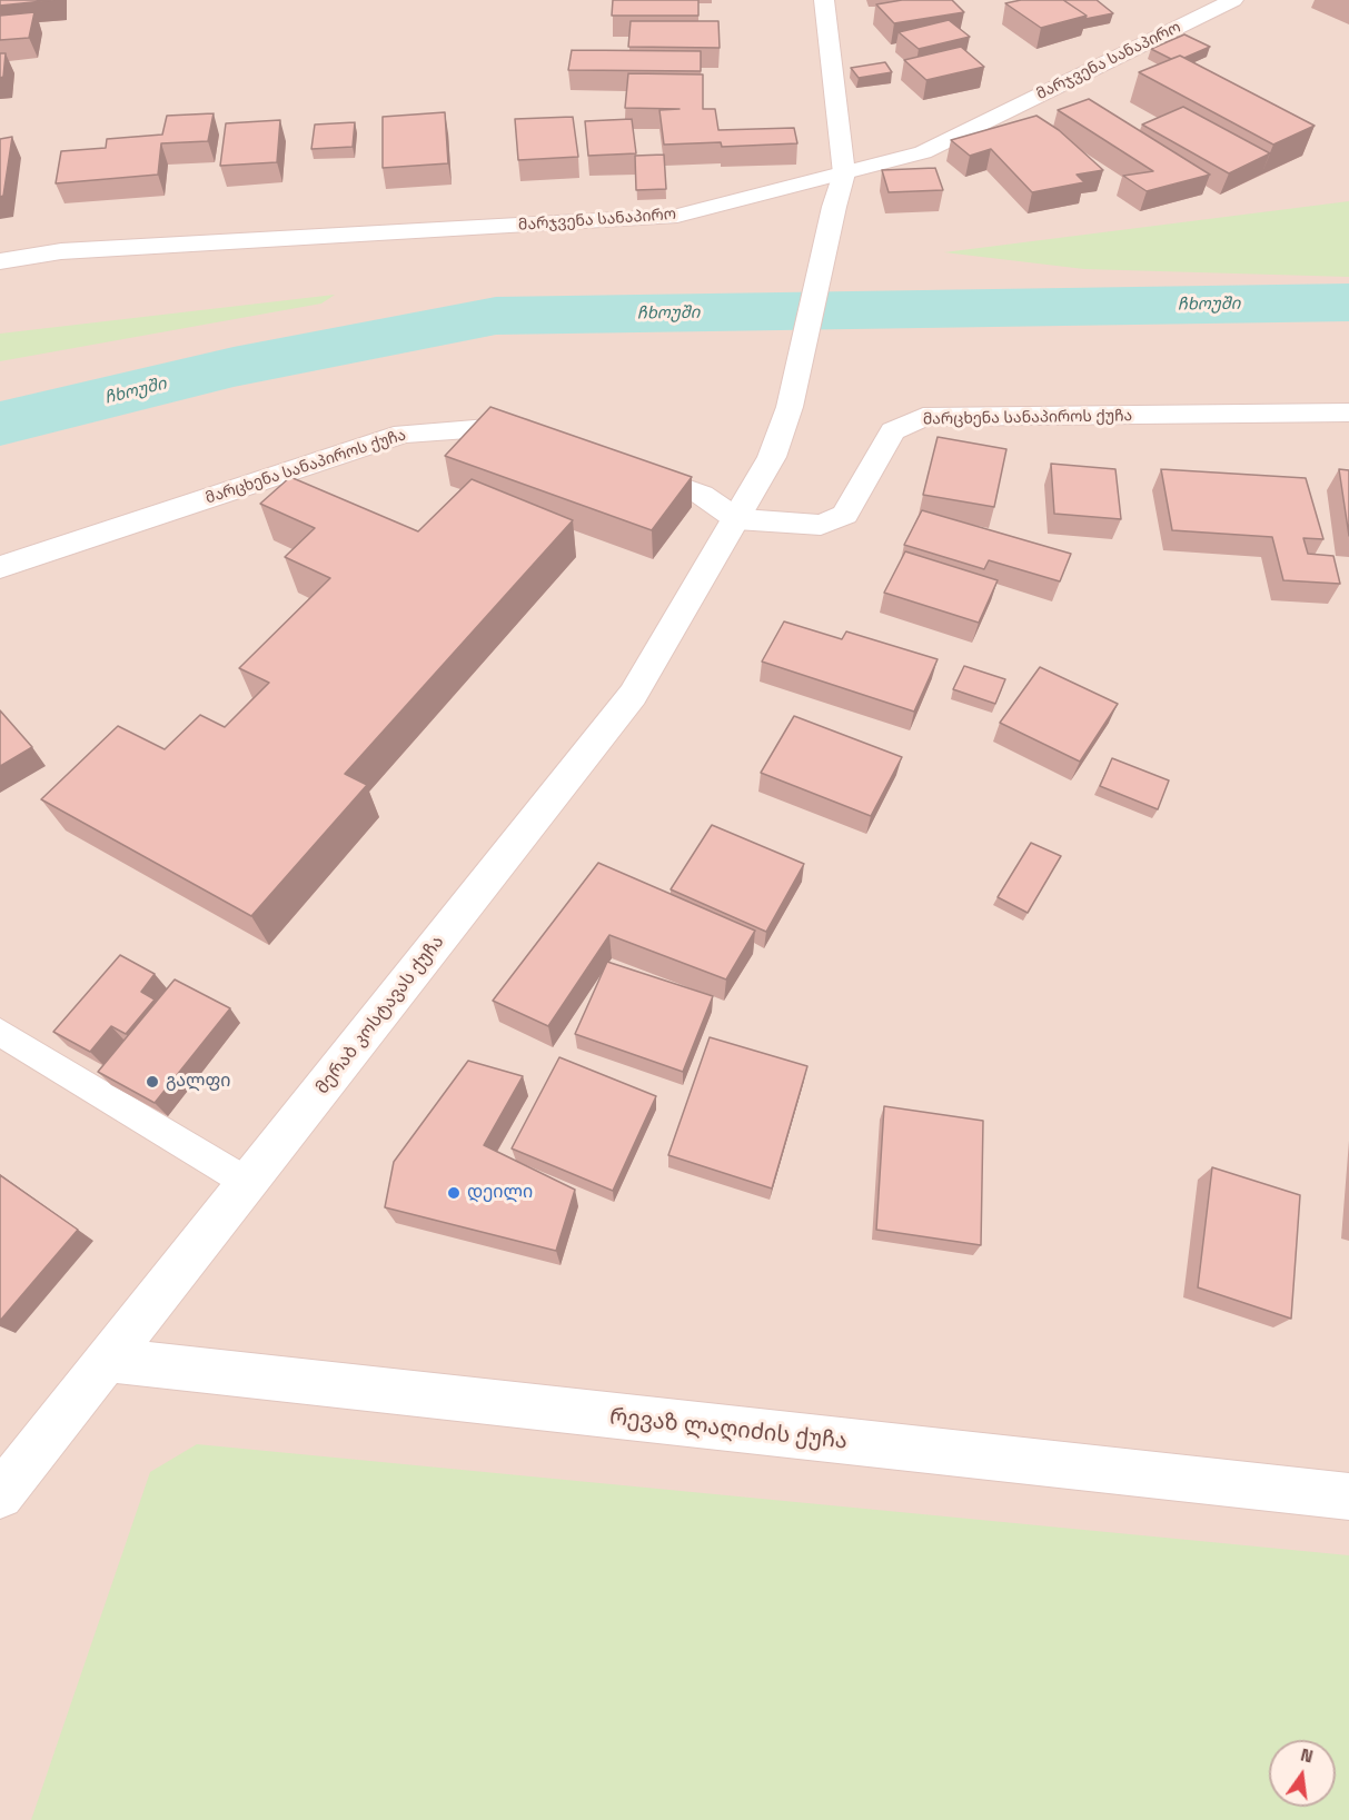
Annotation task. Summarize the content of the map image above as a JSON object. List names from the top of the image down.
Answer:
{
  "streets": {
    "street": [
      "მარჯვენა სანაპირო",
      "მარცხენა სანაპიროს ქუჩა",
      "მერაბ კოსტავას ქუჩა",
      "რევაზ ლაღიძის ქუჩა"
    ]
  },
  "crossings": [
    ["მარჯვენა სანაპირო", "მერაბ კოსტავას ქუჩა"],
    ["მარცხენა სანაპიროს ქუჩა", "მერაბ კოსტავას ქუჩა"],
    ["მერაბ კოსტავას ქუჩა", "რევაზ ლაღიძის ქუჩა"]
  ],
  "water": ["ჩხოუში"],
  "places": ["გალფი", "დეილი"],
  "north": "top"
}
